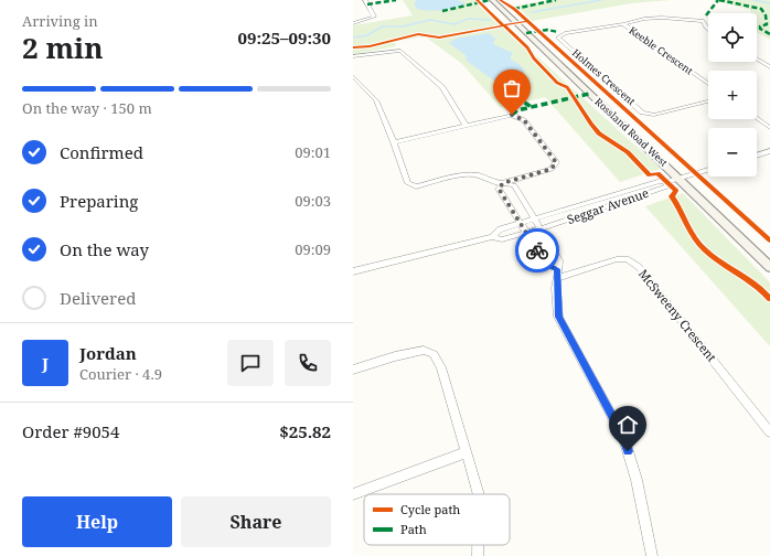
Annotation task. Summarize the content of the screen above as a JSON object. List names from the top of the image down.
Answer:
{
  "streets": {
    "main road": ["Rossland Road West"],
    "street": [
      "Keeble Crescent",
      "Holmes Crescent",
      "Seggar Avenue",
      "McSweeny Crescent"
    ]
  },
  "crossings": [
    ["Keeble Crescent", "Holmes Crescent"],
    ["Rossland Road West", "Seggar Avenue"]
  ],
  "legend": ["Cycle path", "Path"],
  "page": {
    "heading": ["2 min", "Arriving in", "09:25–09:30"],
    "panel": [
      "Jordan",
      "Courier · 4.9",
      "Order #9054",
      "$25.82"
    ],
    "map_buttons": ["+", "−"],
    "bar": "On the way · 150 m",
    "list": [
      ["Confirmed", "09:01"],
      ["Preparing", "09:03"],
      ["On the way", "09:09"],
      "Delivered"
    ],
    "round": "J",
    "buttons": ["Help", "Share"]
  }
}
